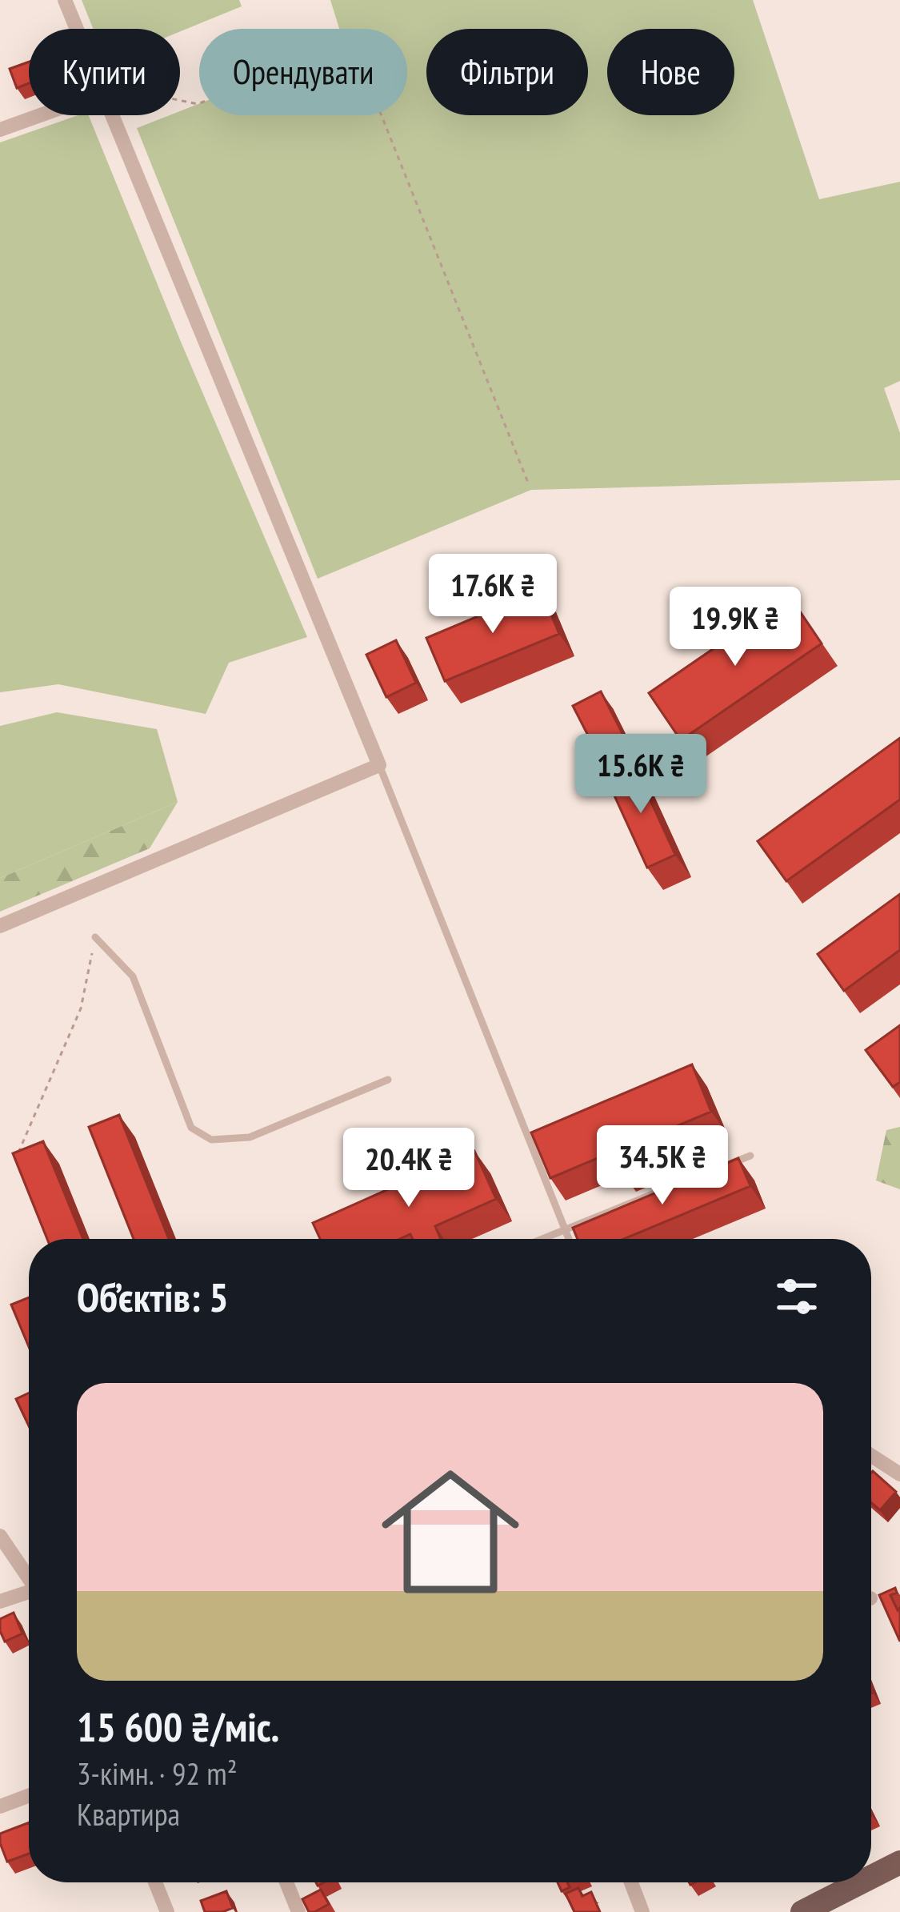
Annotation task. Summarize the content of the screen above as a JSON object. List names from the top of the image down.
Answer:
{
  "page": {
    "chip": [
      "Купити",
      "Орендувати",
      "Фільтри",
      "Нове"
    ],
    "price": [
      "17.6K ₴",
      "19.9K ₴",
      "15.6K ₴",
      "34.5K ₴",
      "20.4K ₴"
    ],
    "heading": "Об’єктів: 5",
    "list": [
      {
        "name": "15 600 ₴/міс.",
        "note": "3-кімн. · 92 m² · Квартира"
      }
    ]
  }
}
